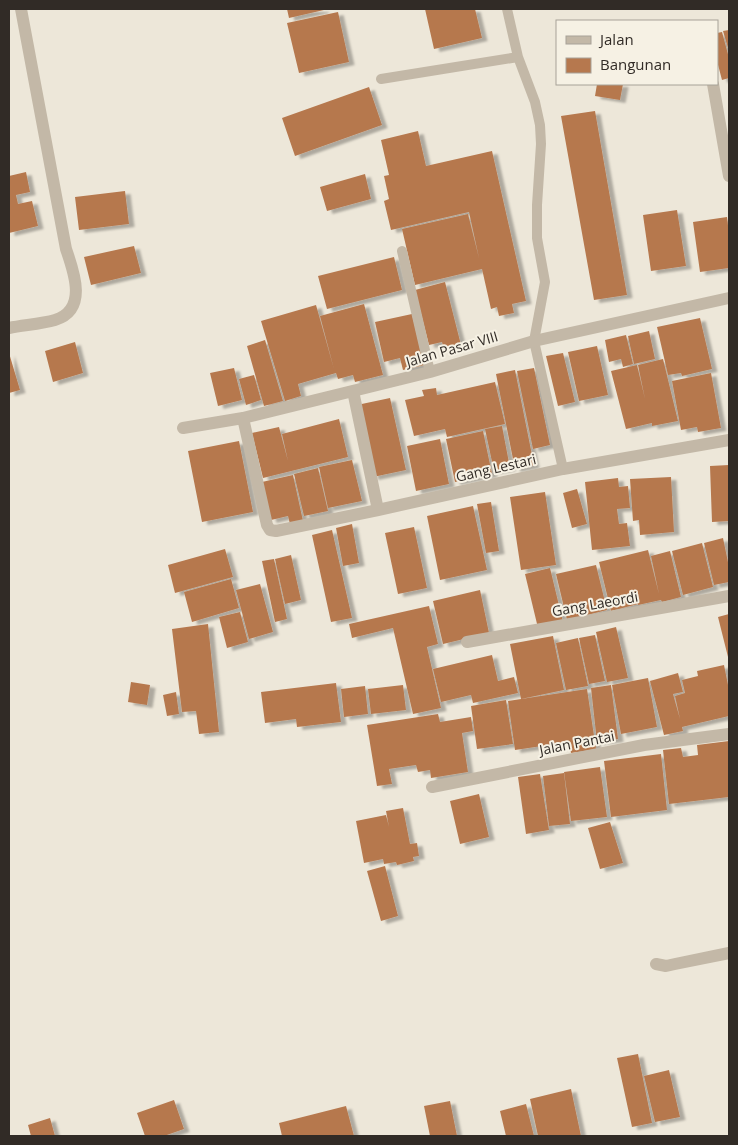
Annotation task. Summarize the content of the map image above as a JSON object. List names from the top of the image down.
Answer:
{
  "streets": {
    "street": [
      "Jalan Pasar VIII",
      "Gang Lestari",
      "Gang Laeordi",
      "Jalan Pantai"
    ]
  },
  "crossings": [
    ["Jalan Pasar VIII", "Gang Lestari"]
  ],
  "legend": ["Jalan", "Bangunan"]
}
